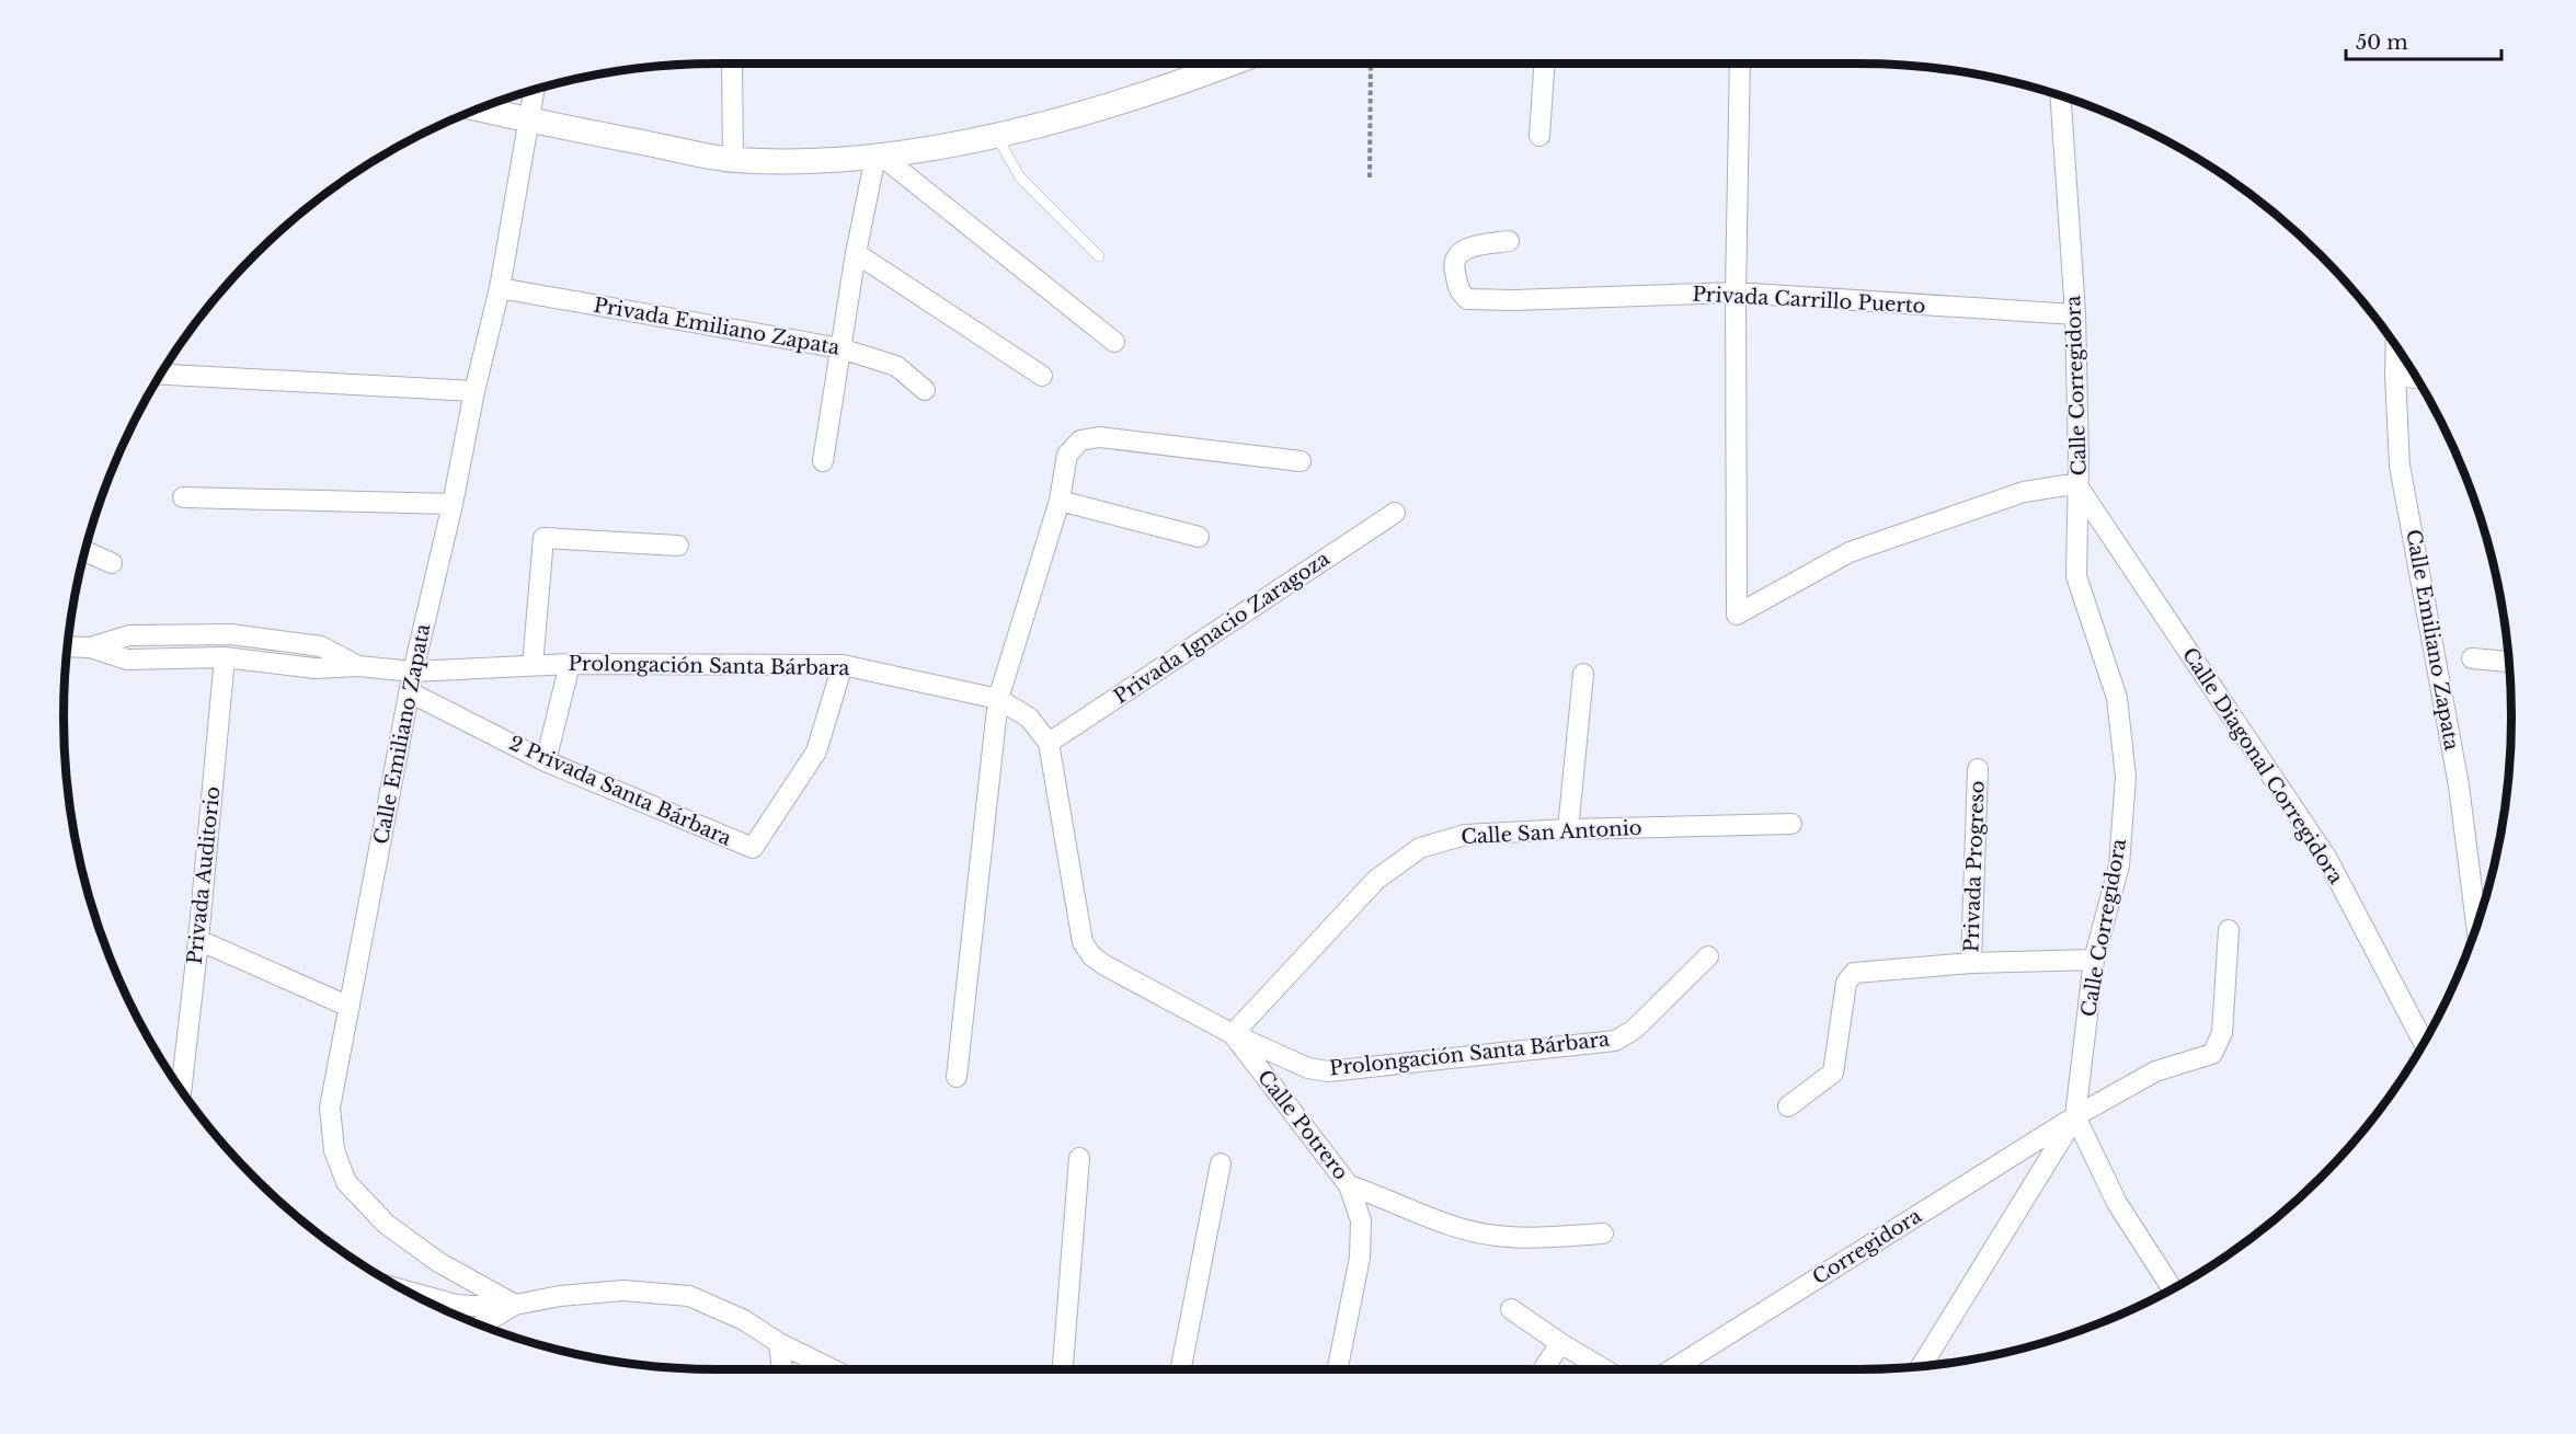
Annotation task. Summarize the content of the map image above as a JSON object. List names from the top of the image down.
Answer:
{
  "streets": {
    "street": [
      "Privada Carrillo Puerto",
      "Privada Emiliano Zapata",
      "Calle Corregidora",
      "Privada Ignacio Zaragoza",
      "Calle Emiliano Zapata",
      "Prolongación Santa Bárbara",
      "Calle Diagonal Corregidora",
      "2 Privada Santa Bárbara",
      "Calle San Antonio",
      "Privada Progreso",
      "Privada Auditorio",
      "Calle Potrero",
      "Corregidora"
    ]
  },
  "crossings": [
    ["Privada Carrillo Puerto", "Calle Corregidora"],
    ["Privada Emiliano Zapata", "Calle Emiliano Zapata"],
    ["Calle Corregidora", "Calle Diagonal Corregidora"],
    ["Calle Corregidora", "Privada Progreso"],
    ["Calle Corregidora", "Corregidora"],
    ["Privada Ignacio Zaragoza", "Prolongación Santa Bárbara"],
    ["Calle Emiliano Zapata", "Prolongación Santa Bárbara"],
    ["Calle Emiliano Zapata", "2 Privada Santa Bárbara"],
    ["Prolongación Santa Bárbara", "2 Privada Santa Bárbara"],
    ["Prolongación Santa Bárbara", "Calle San Antonio"],
    ["Prolongación Santa Bárbara", "Privada Auditorio"],
    ["Prolongación Santa Bárbara", "Calle Potrero"],
    ["Calle San Antonio", "Calle Potrero"]
  ],
  "scale_bar": "50 m"
}
